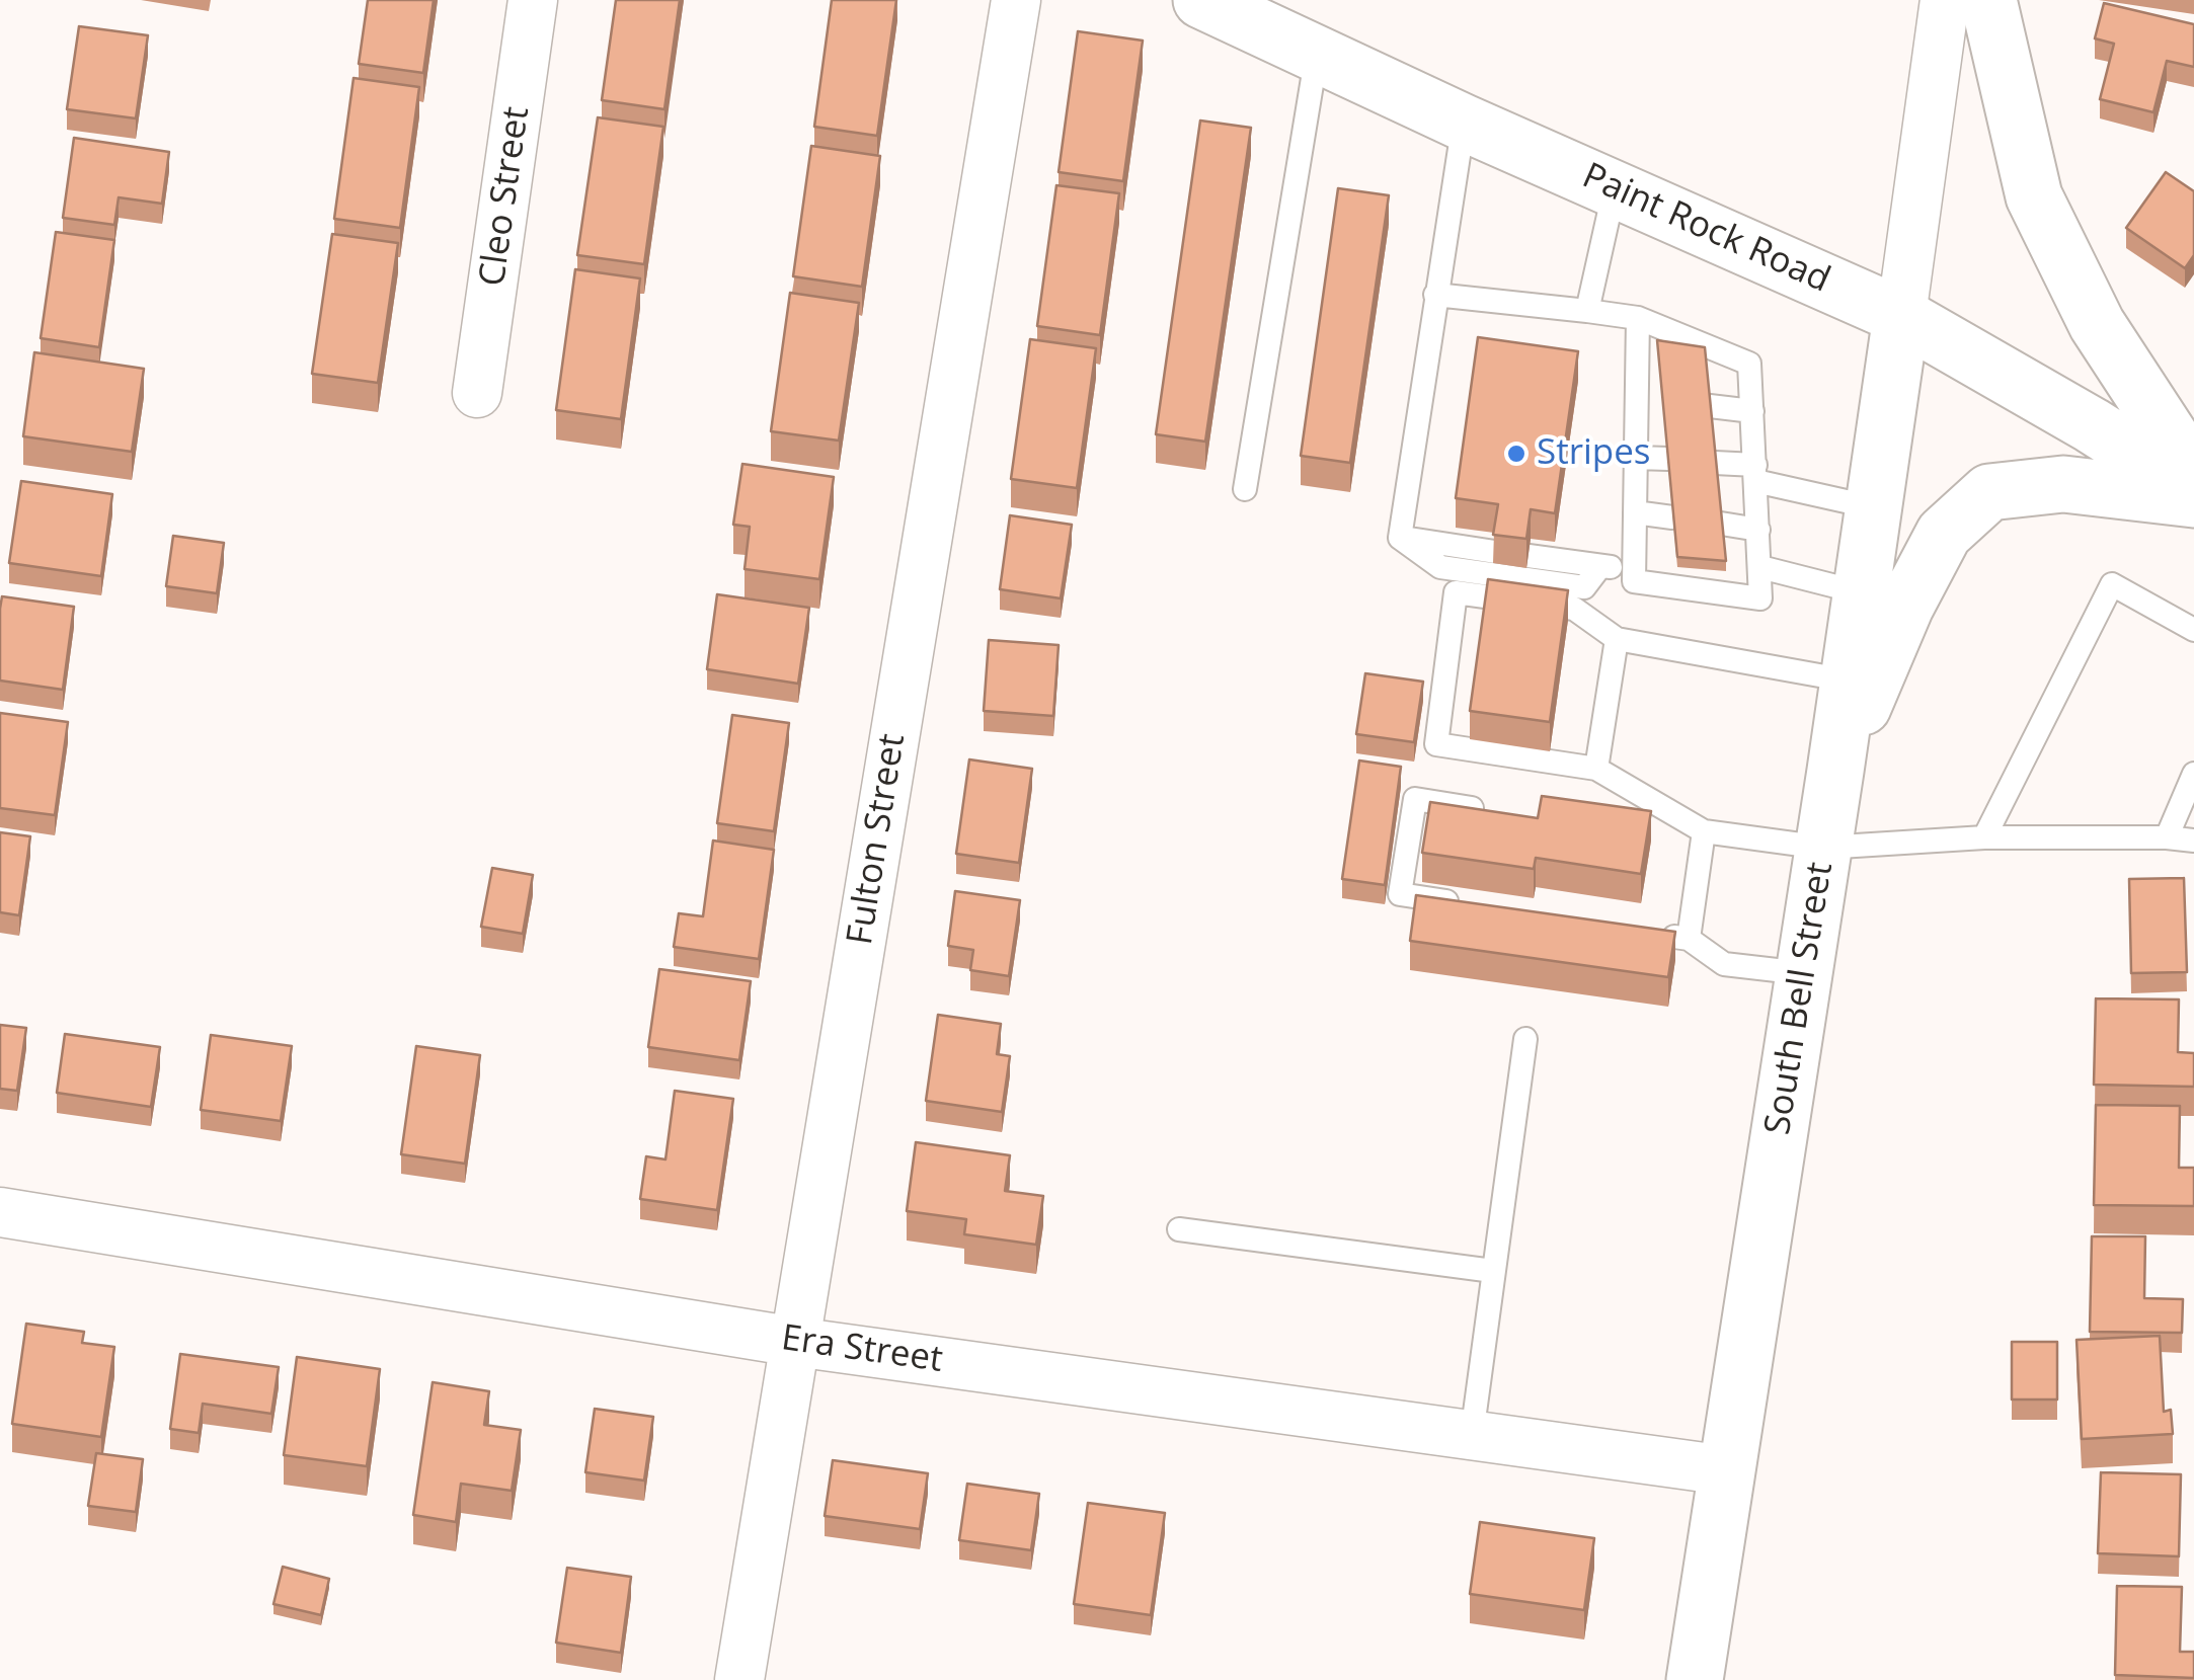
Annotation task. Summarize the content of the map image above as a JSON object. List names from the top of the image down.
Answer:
{
  "streets": {
    "main road": ["Paint Rock Road", "South Bell Street"],
    "street": ["Cleo Street", "Fulton Street", "Era Street"]
  },
  "crossings": [
    ["Paint Rock Road", "South Bell Street"],
    ["Fulton Street", "Era Street"],
    ["South Bell Street", "Era Street"]
  ],
  "places": ["Stripes"]
}
